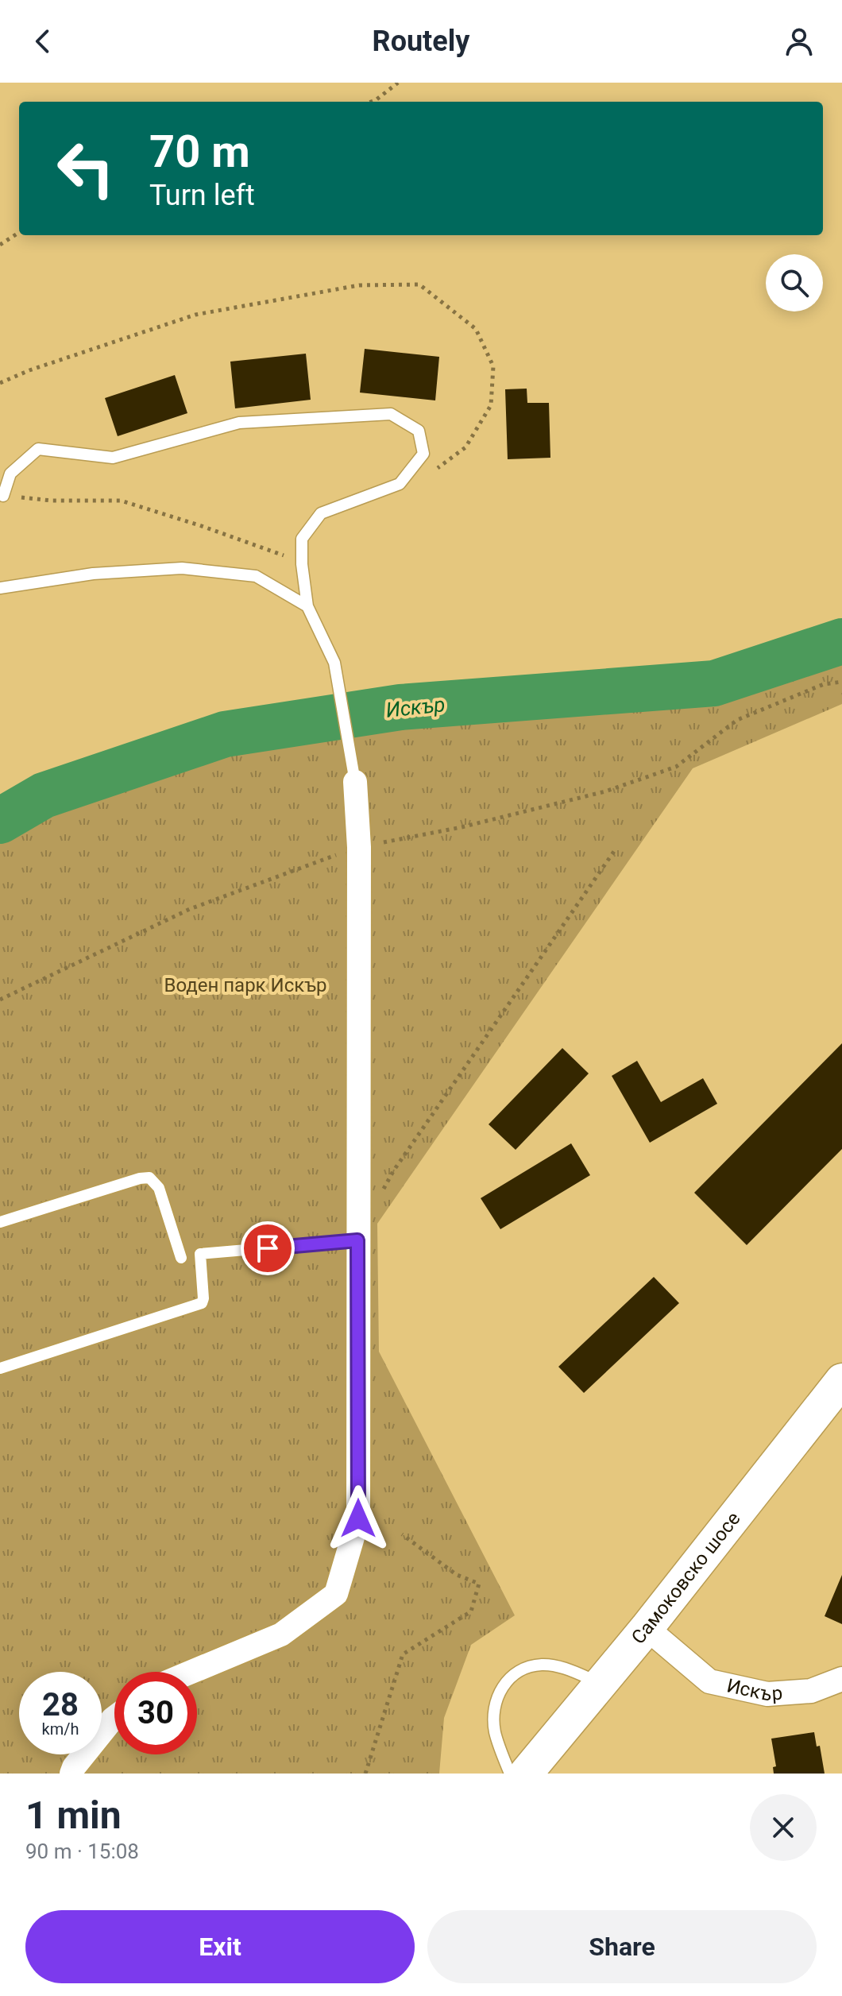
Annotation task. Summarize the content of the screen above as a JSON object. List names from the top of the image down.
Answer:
{
  "streets": {
    "main road": ["Самоковско шосе"],
    "street": ["Искър"]
  },
  "crossings": [
    ["Самоковско шосе", "Искър"]
  ],
  "water": ["Искър"],
  "parks": ["Воден парк Искър"],
  "page": {
    "header": "Routely",
    "turn": ["70 m", "Turn left"],
    "speed": "28 km/h",
    "limit": "30",
    "heading": ["1 min", "90 m · 15:08"],
    "buttons": ["Exit", "Share"]
  }
}
